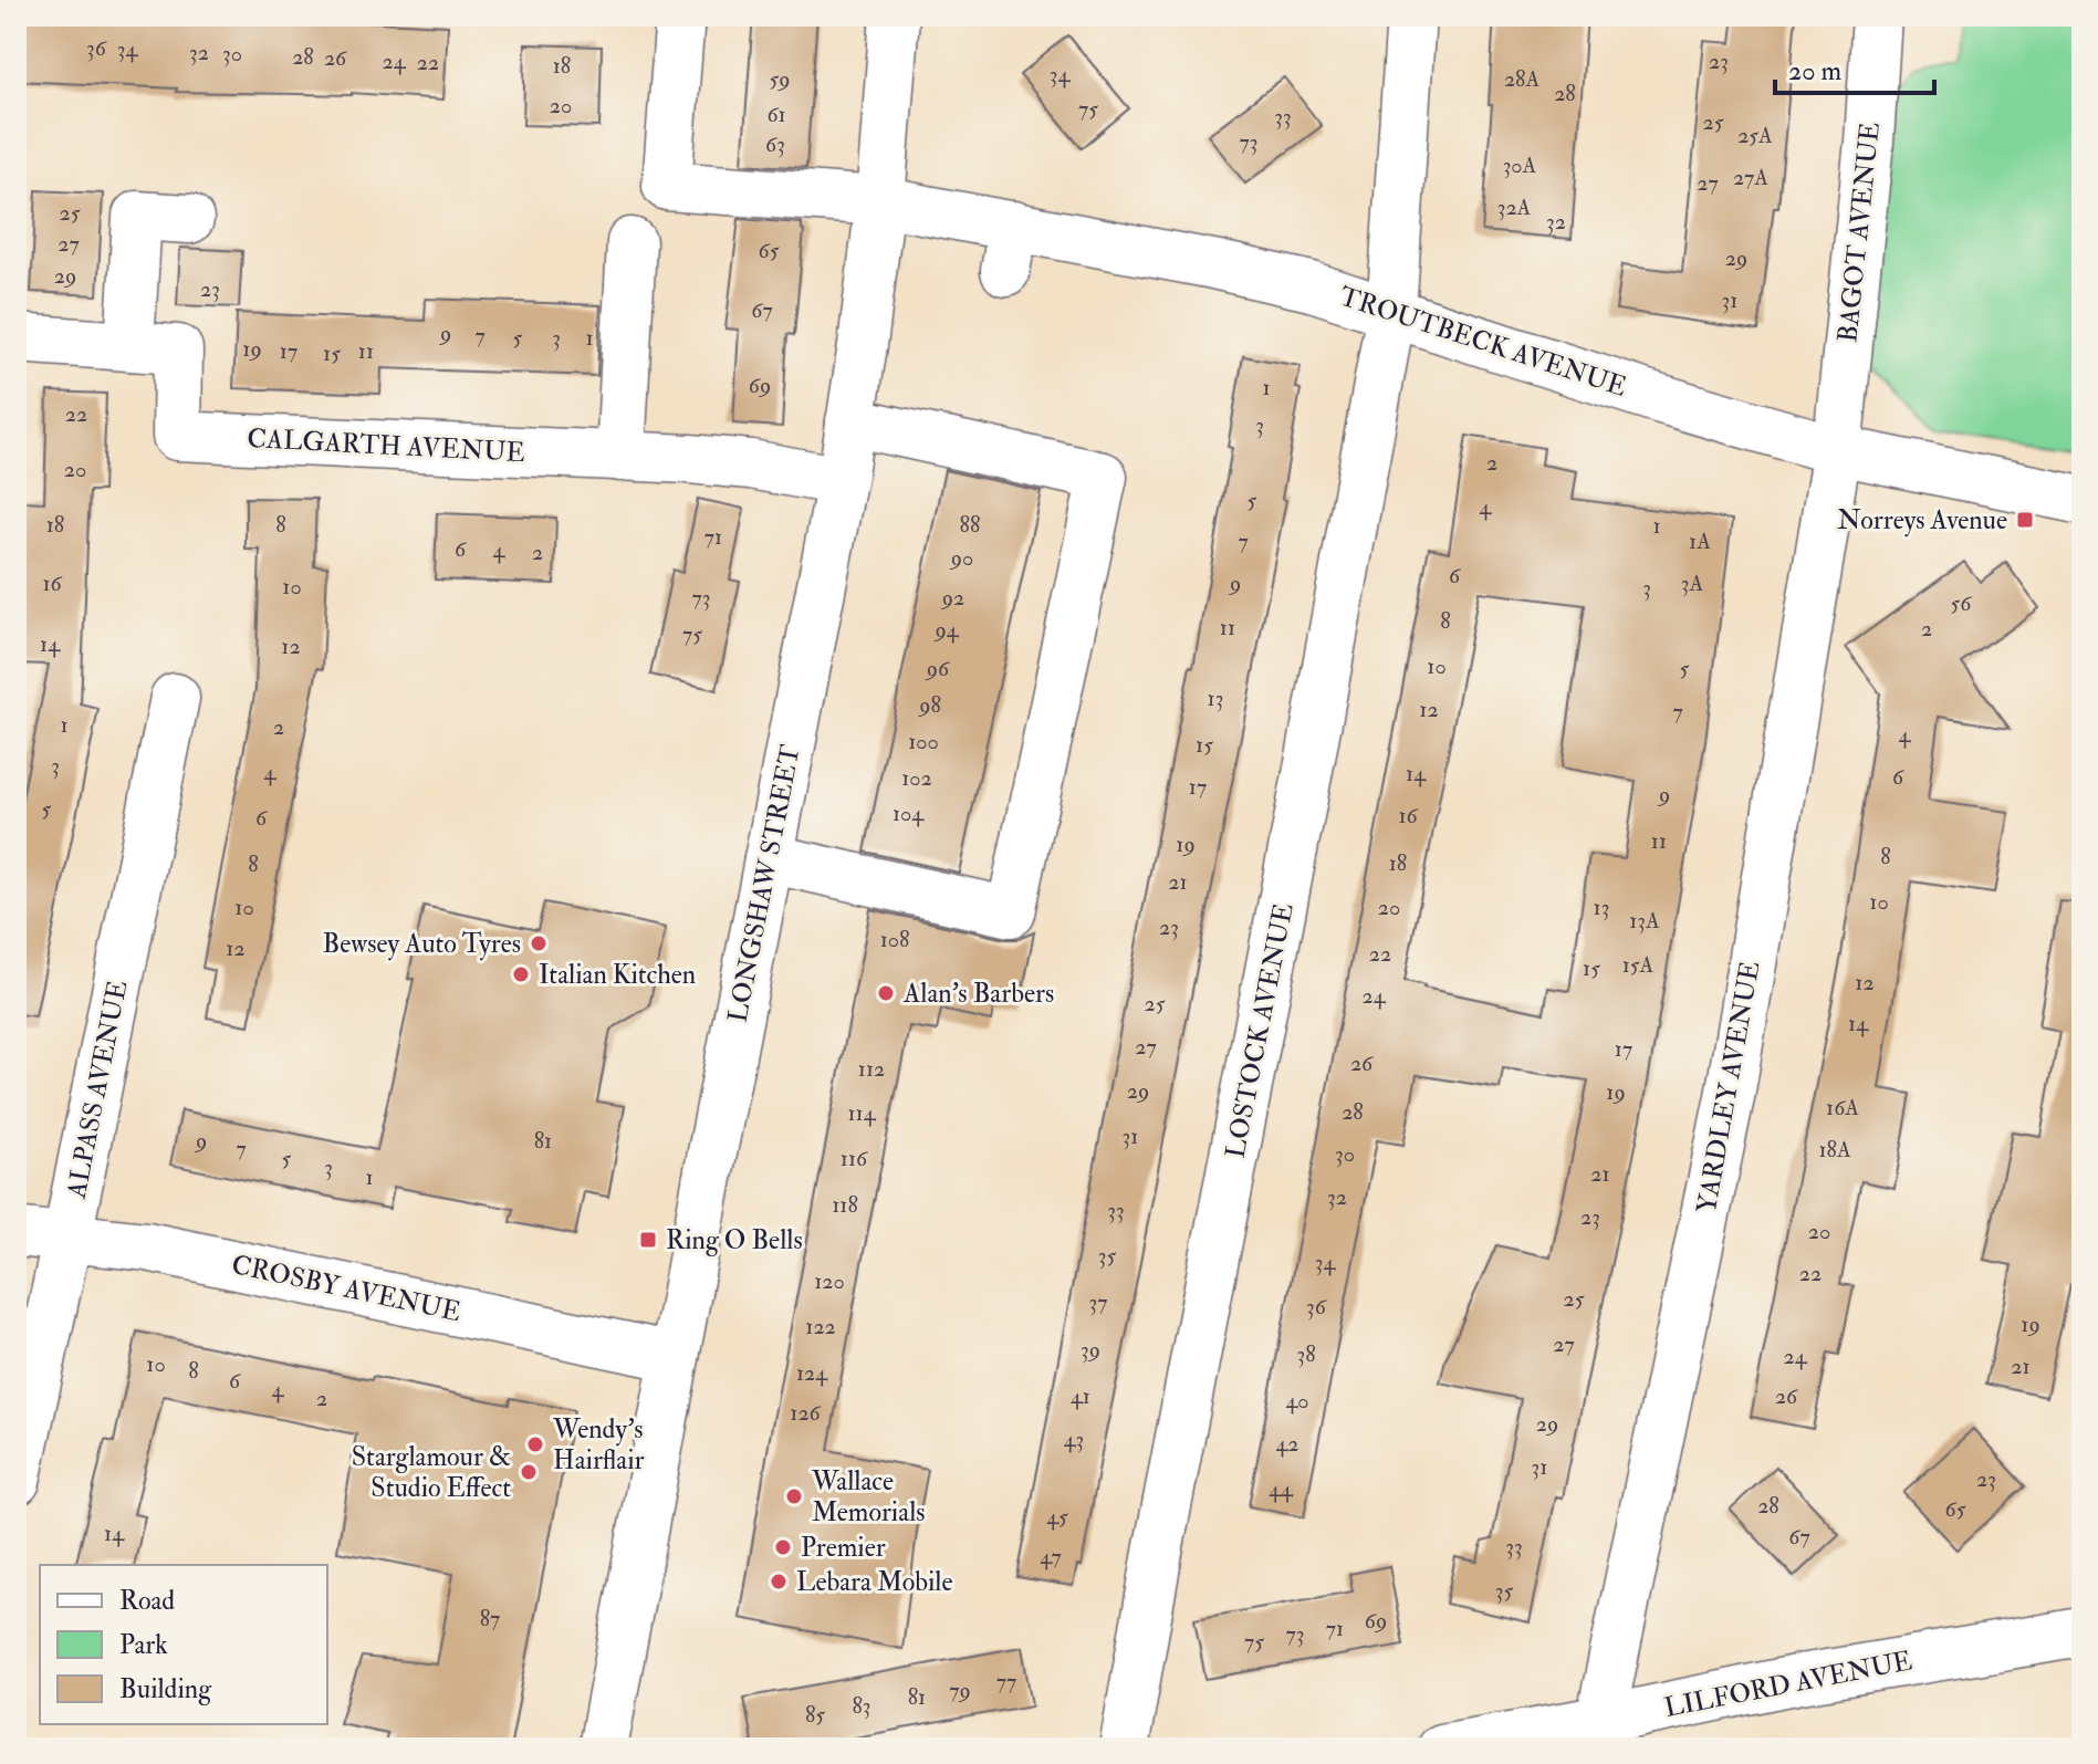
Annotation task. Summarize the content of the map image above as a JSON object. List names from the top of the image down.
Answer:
{
  "streets": {
    "street": [
      "BAGOT AVENUE",
      "TROUTBECK AVENUE",
      "CALGARTH AVENUE",
      "LONGSHAW STREET",
      "LOSTOCK AVENUE",
      "YARDLEY AVENUE",
      "ALPASS AVENUE",
      "CROSBY AVENUE",
      "LILFORD AVENUE"
    ]
  },
  "crossings": [
    ["BAGOT AVENUE", "TROUTBECK AVENUE"],
    ["BAGOT AVENUE", "YARDLEY AVENUE"],
    ["TROUTBECK AVENUE", "LONGSHAW STREET"],
    ["TROUTBECK AVENUE", "LOSTOCK AVENUE"],
    ["TROUTBECK AVENUE", "YARDLEY AVENUE"],
    ["CALGARTH AVENUE", "LONGSHAW STREET"],
    ["LONGSHAW STREET", "CROSBY AVENUE"],
    ["YARDLEY AVENUE", "LILFORD AVENUE"],
    ["ALPASS AVENUE", "CROSBY AVENUE"]
  ],
  "places": {
    "transit": ["Norreys Avenue", "Ring O Bells"],
    "other": [
      "Bewsey Auto Tyres",
      "Italian Kitchen",
      "Alan's Barbers",
      "Wendy's Hairflair",
      "Starglamour & Studio Effect",
      "Wallace Memorials",
      "Premier",
      "Lebara Mobile"
    ]
  },
  "house_numbers": [
    "36",
    "34",
    "32",
    "30",
    "28",
    "26",
    "24",
    "23",
    "22",
    "18",
    "34",
    "59",
    "28A",
    "28",
    "20",
    "75",
    "61",
    "33",
    "25",
    "25A",
    "73",
    "63",
    "30A",
    "27A",
    "27",
    "32A",
    "25",
    "32",
    "27",
    "65",
    "29",
    "29",
    "23",
    "31",
    "67",
    "9",
    "7",
    "5",
    "3",
    "1",
    "19",
    "17",
    "11",
    "15",
    "69",
    "1",
    "22",
    "3",
    "2",
    "20",
    "5",
    "4",
    "18",
    "8",
    "88",
    "1",
    "71",
    "7",
    "1A",
    "6",
    "4",
    "2",
    "90",
    "6",
    "16",
    "9",
    "3A",
    "10",
    "3",
    "73",
    "92",
    "56",
    "8",
    "11",
    "2",
    "94",
    "75",
    "14",
    "12",
    "10",
    "96",
    "5",
    "13",
    "98",
    "12",
    "7",
    "1",
    "2",
    "4",
    "100",
    "15",
    "3",
    "4",
    "14",
    "6",
    "102",
    "17",
    "9",
    "5",
    "104",
    "16",
    "6",
    "11",
    "19",
    "8",
    "18",
    "8",
    "21",
    "10",
    "10",
    "20",
    "13",
    "13A",
    "23",
    "108",
    "12",
    "22",
    "15A",
    "15",
    "12",
    "24",
    "25",
    "14",
    "27",
    "17",
    "26",
    "112",
    "29",
    "19",
    "16A",
    "28",
    "114",
    "31",
    "9",
    "81",
    "7",
    "18A",
    "30",
    "5",
    "116",
    "3",
    "21",
    "1",
    "32",
    "118",
    "33",
    "23",
    "20",
    "35",
    "34",
    "22",
    "120",
    "25",
    "37",
    "36",
    "19",
    "122",
    "27",
    "39",
    "38",
    "24",
    "10",
    "21",
    "8",
    "124",
    "6",
    "4",
    "41",
    "26",
    "2",
    "40",
    "126",
    "29",
    "43",
    "42",
    "31",
    "23",
    "44",
    "28",
    "65",
    "45",
    "14",
    "67",
    "33",
    "47",
    "35",
    "87",
    "69",
    "71",
    "73",
    "75",
    "77",
    "79",
    "81",
    "83",
    "85"
  ],
  "legend": ["Road", "Park", "Building"],
  "scale_bar": "20 m"
}
